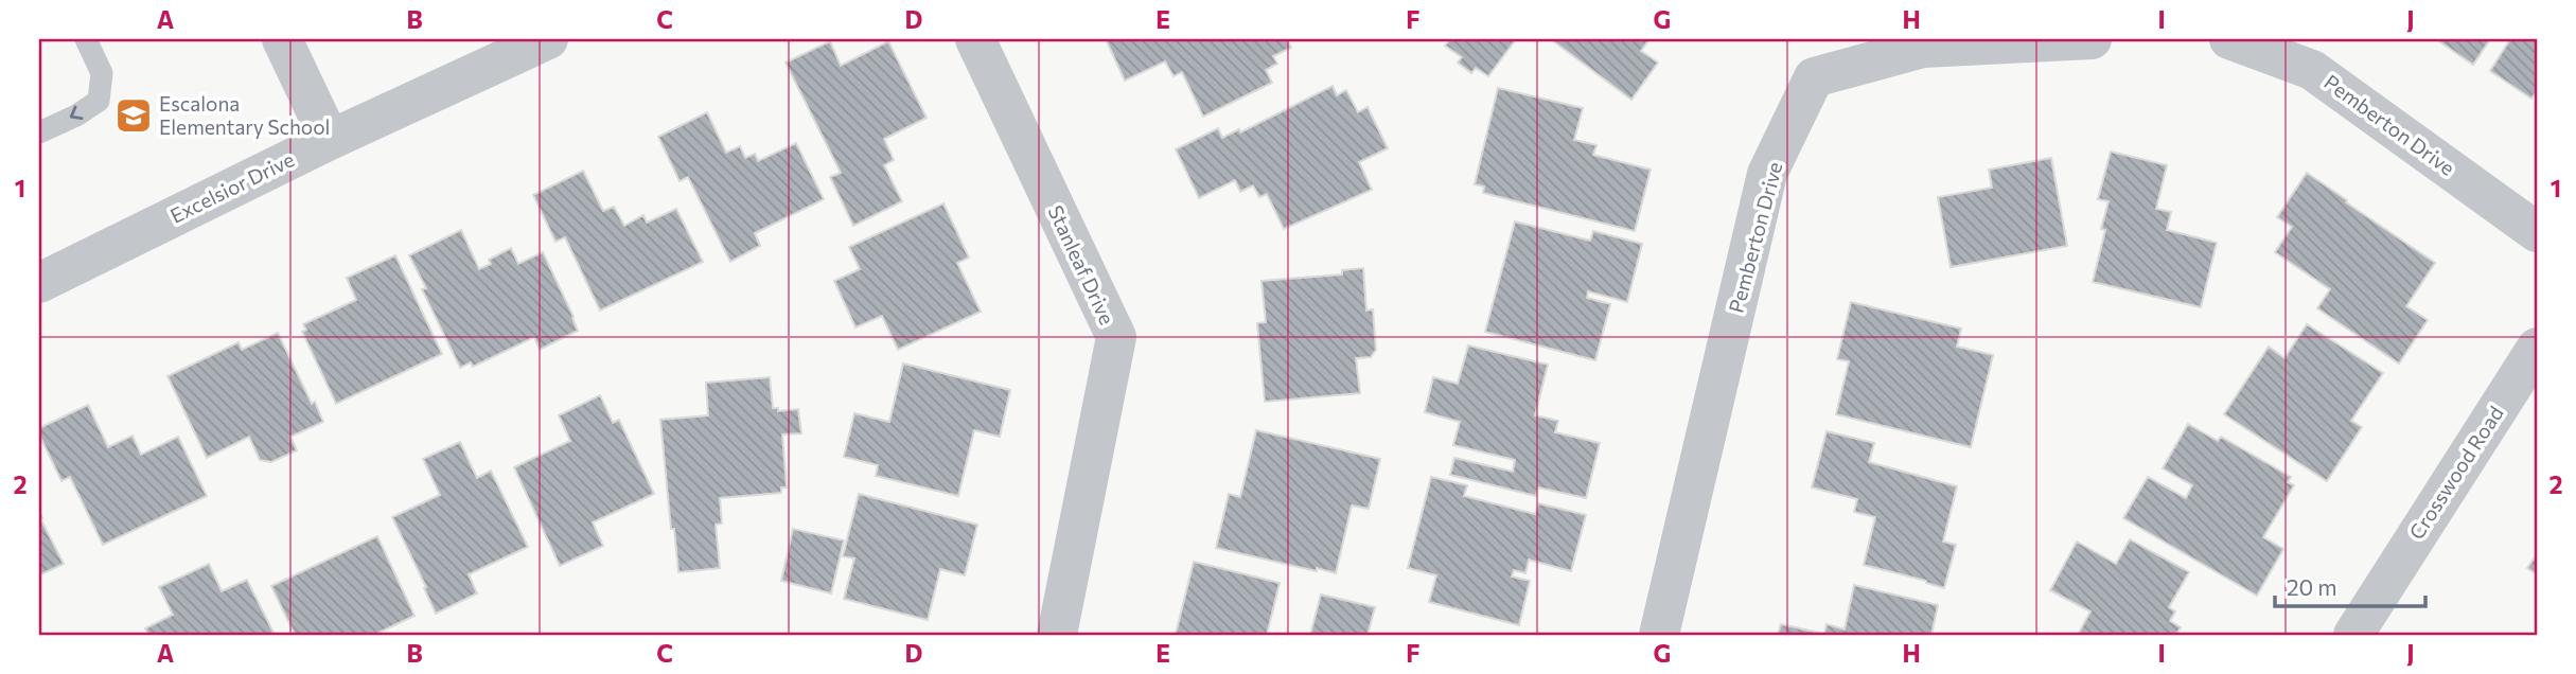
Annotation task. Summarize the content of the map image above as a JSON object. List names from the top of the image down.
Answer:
{
  "streets": {
    "street": [
      "Pemberton Drive",
      "Excelsior Drive",
      "Stanleaf Drive",
      "Crosswood Road"
    ]
  },
  "places": {
    "school or university": ["Escalona Elementary School"]
  },
  "scale_bar": "20 m",
  "grid": {
    "columns": [
      "A",
      "B",
      "C",
      "D",
      "E",
      "F",
      "G",
      "H",
      "I",
      "J"
    ],
    "rows": ["1", "2"]
  }
}
